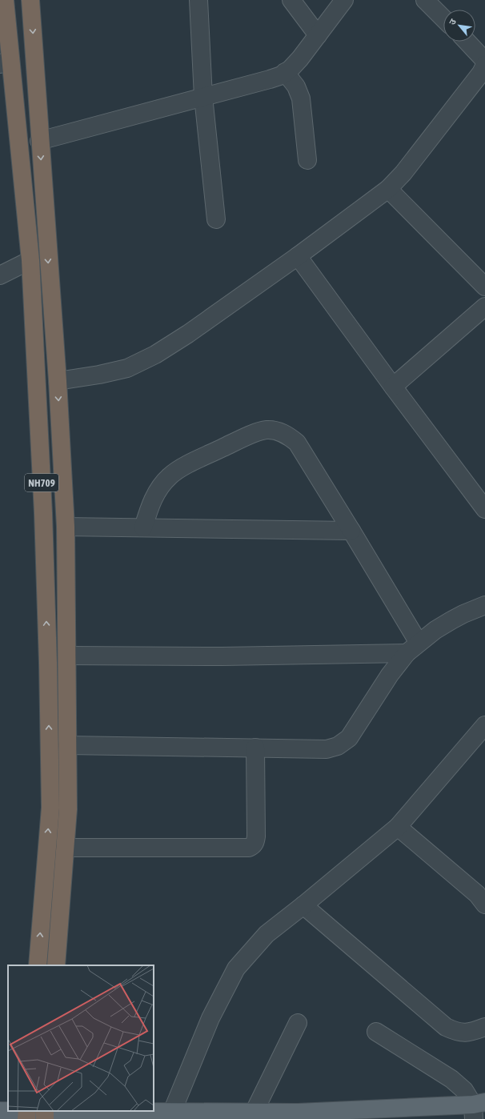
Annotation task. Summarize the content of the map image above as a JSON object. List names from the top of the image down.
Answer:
{
  "streets": {
    "highway": ["NH709"]
  },
  "north": "top left"
}
